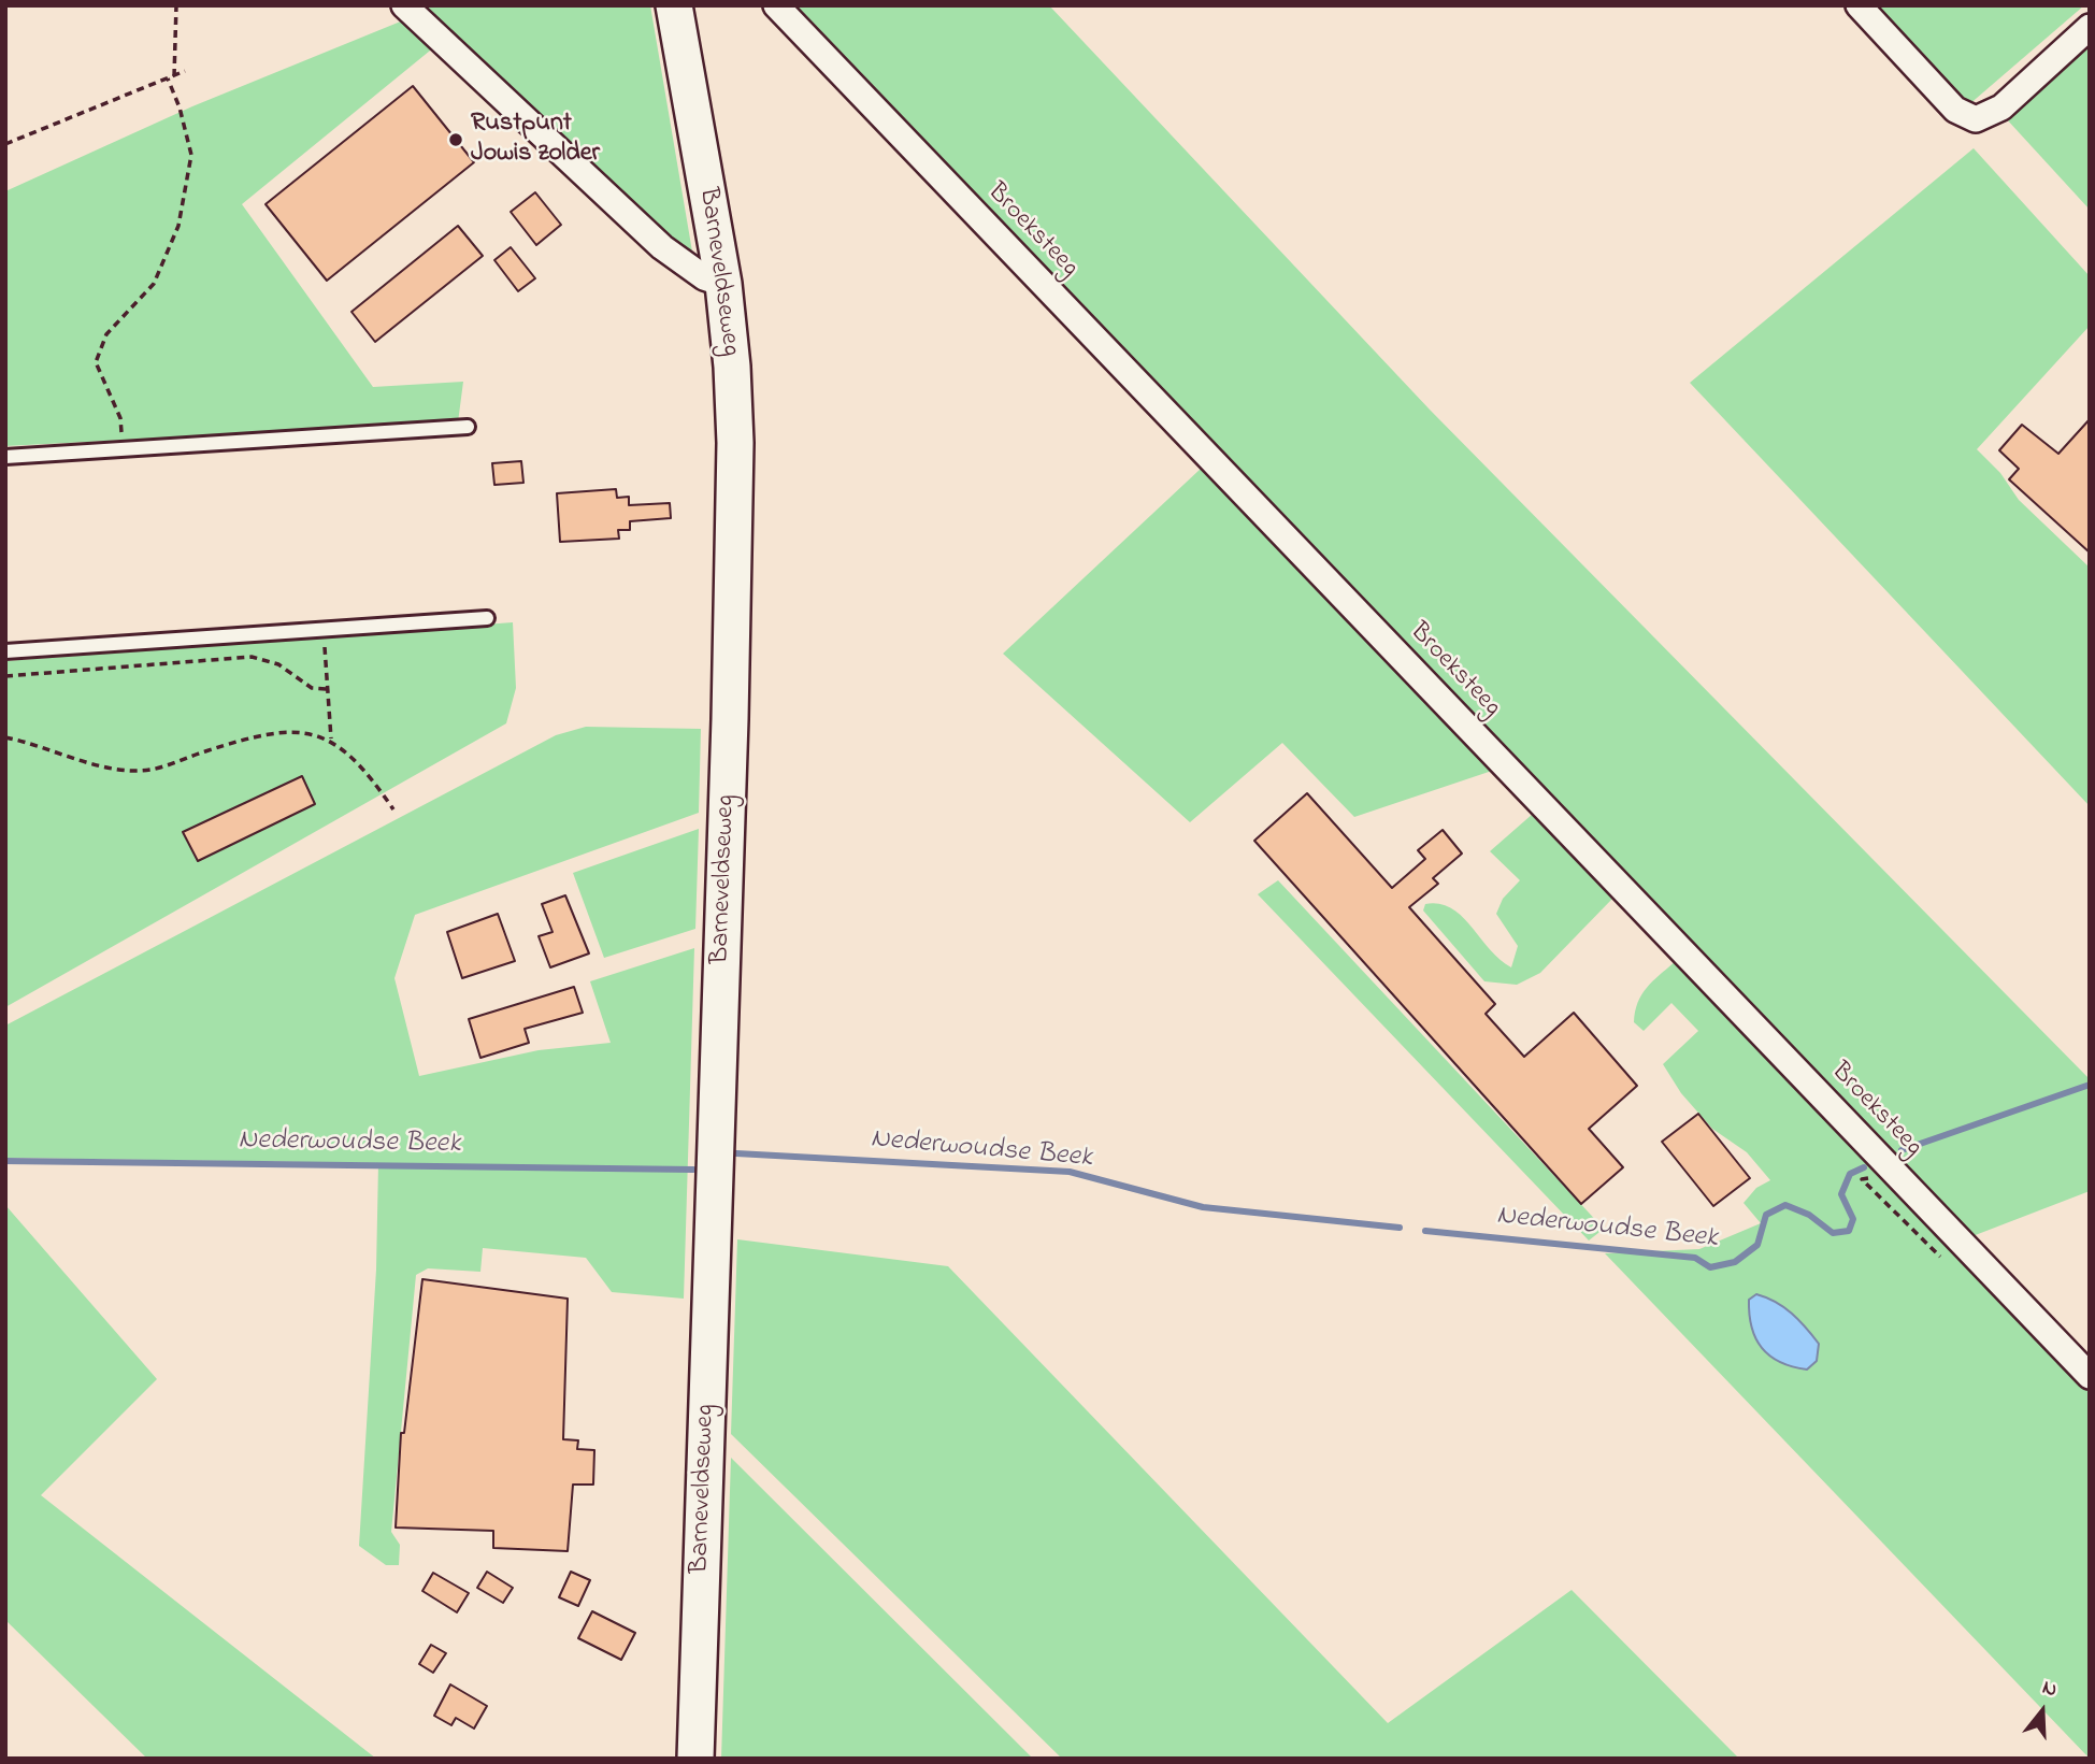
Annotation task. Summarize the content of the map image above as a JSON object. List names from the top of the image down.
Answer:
{
  "streets": {
    "main road": ["Barneveldseweg"],
    "street": ["Broeksteeg"]
  },
  "water": ["Nederwoudse Beek"],
  "places": ["Rustpunt Jowis zolder"],
  "north": "top"
}
